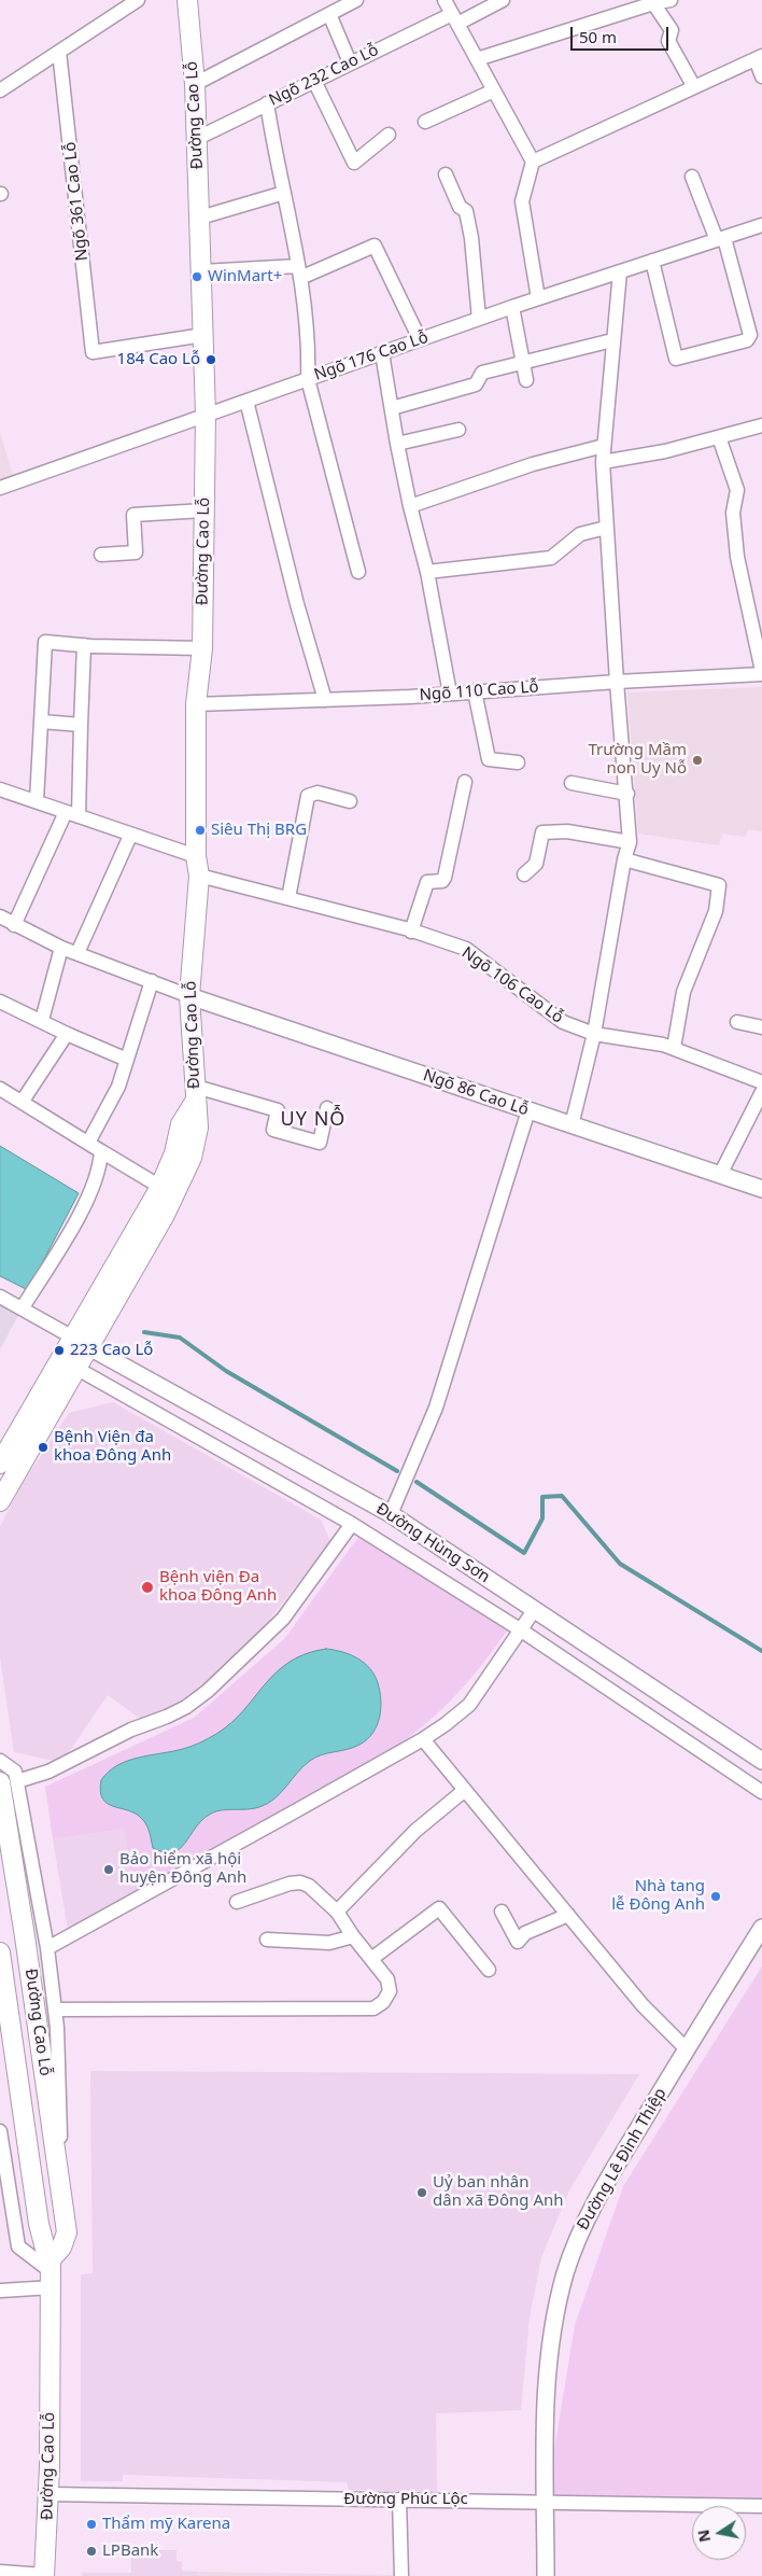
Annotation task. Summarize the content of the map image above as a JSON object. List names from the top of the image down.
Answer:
{
  "streets": {
    "main road": ["Đường Cao Lỗ"],
    "street": [
      "Ngõ 232 Cao Lỗ",
      "Ngõ 361 Cao Lỗ",
      "Ngõ 176 Cao Lỗ",
      "Ngõ 110 Cao Lỗ",
      "Ngõ 106 Cao Lỗ",
      "Ngõ 86 Cao Lỗ",
      "Đường Hùng Sơn",
      "Đường Lê Đình Thiệp",
      "Đường Phúc Lộc"
    ]
  },
  "crossings": [
    ["Ngõ 232 Cao Lỗ", "Đường Cao Lỗ"],
    ["Đường Cao Lỗ", "Ngõ 361 Cao Lỗ"],
    ["Đường Cao Lỗ", "Ngõ 176 Cao Lỗ"],
    ["Đường Cao Lỗ", "Ngõ 110 Cao Lỗ"],
    ["Đường Cao Lỗ", "Ngõ 106 Cao Lỗ"],
    ["Đường Cao Lỗ", "Ngõ 86 Cao Lỗ"],
    ["Đường Cao Lỗ", "Đường Hùng Sơn"],
    ["Đường Cao Lỗ", "Đường Phúc Lộc"],
    ["Đường Lê Đình Thiệp", "Đường Phúc Lộc"]
  ],
  "districts": ["UY NỖ"],
  "places": [
    "WinMart+",
    "184 Cao Lỗ",
    "Trường Mầm non Uy Nỗ",
    "Siêu Thị BRG",
    "223 Cao Lỗ",
    "Bệnh Viện đa khoa Đông Anh",
    "Bệnh viện Đa khoa Đông Anh",
    "Bảo hiểm xã hội huyện Đông Anh",
    "Nhà tang lễ Đông Anh",
    "Uỷ ban nhân dân xã Đông Anh",
    "Thẩm mỹ Karena",
    "LPBank"
  ],
  "scale_bar": "50 m",
  "north": "left"
}
